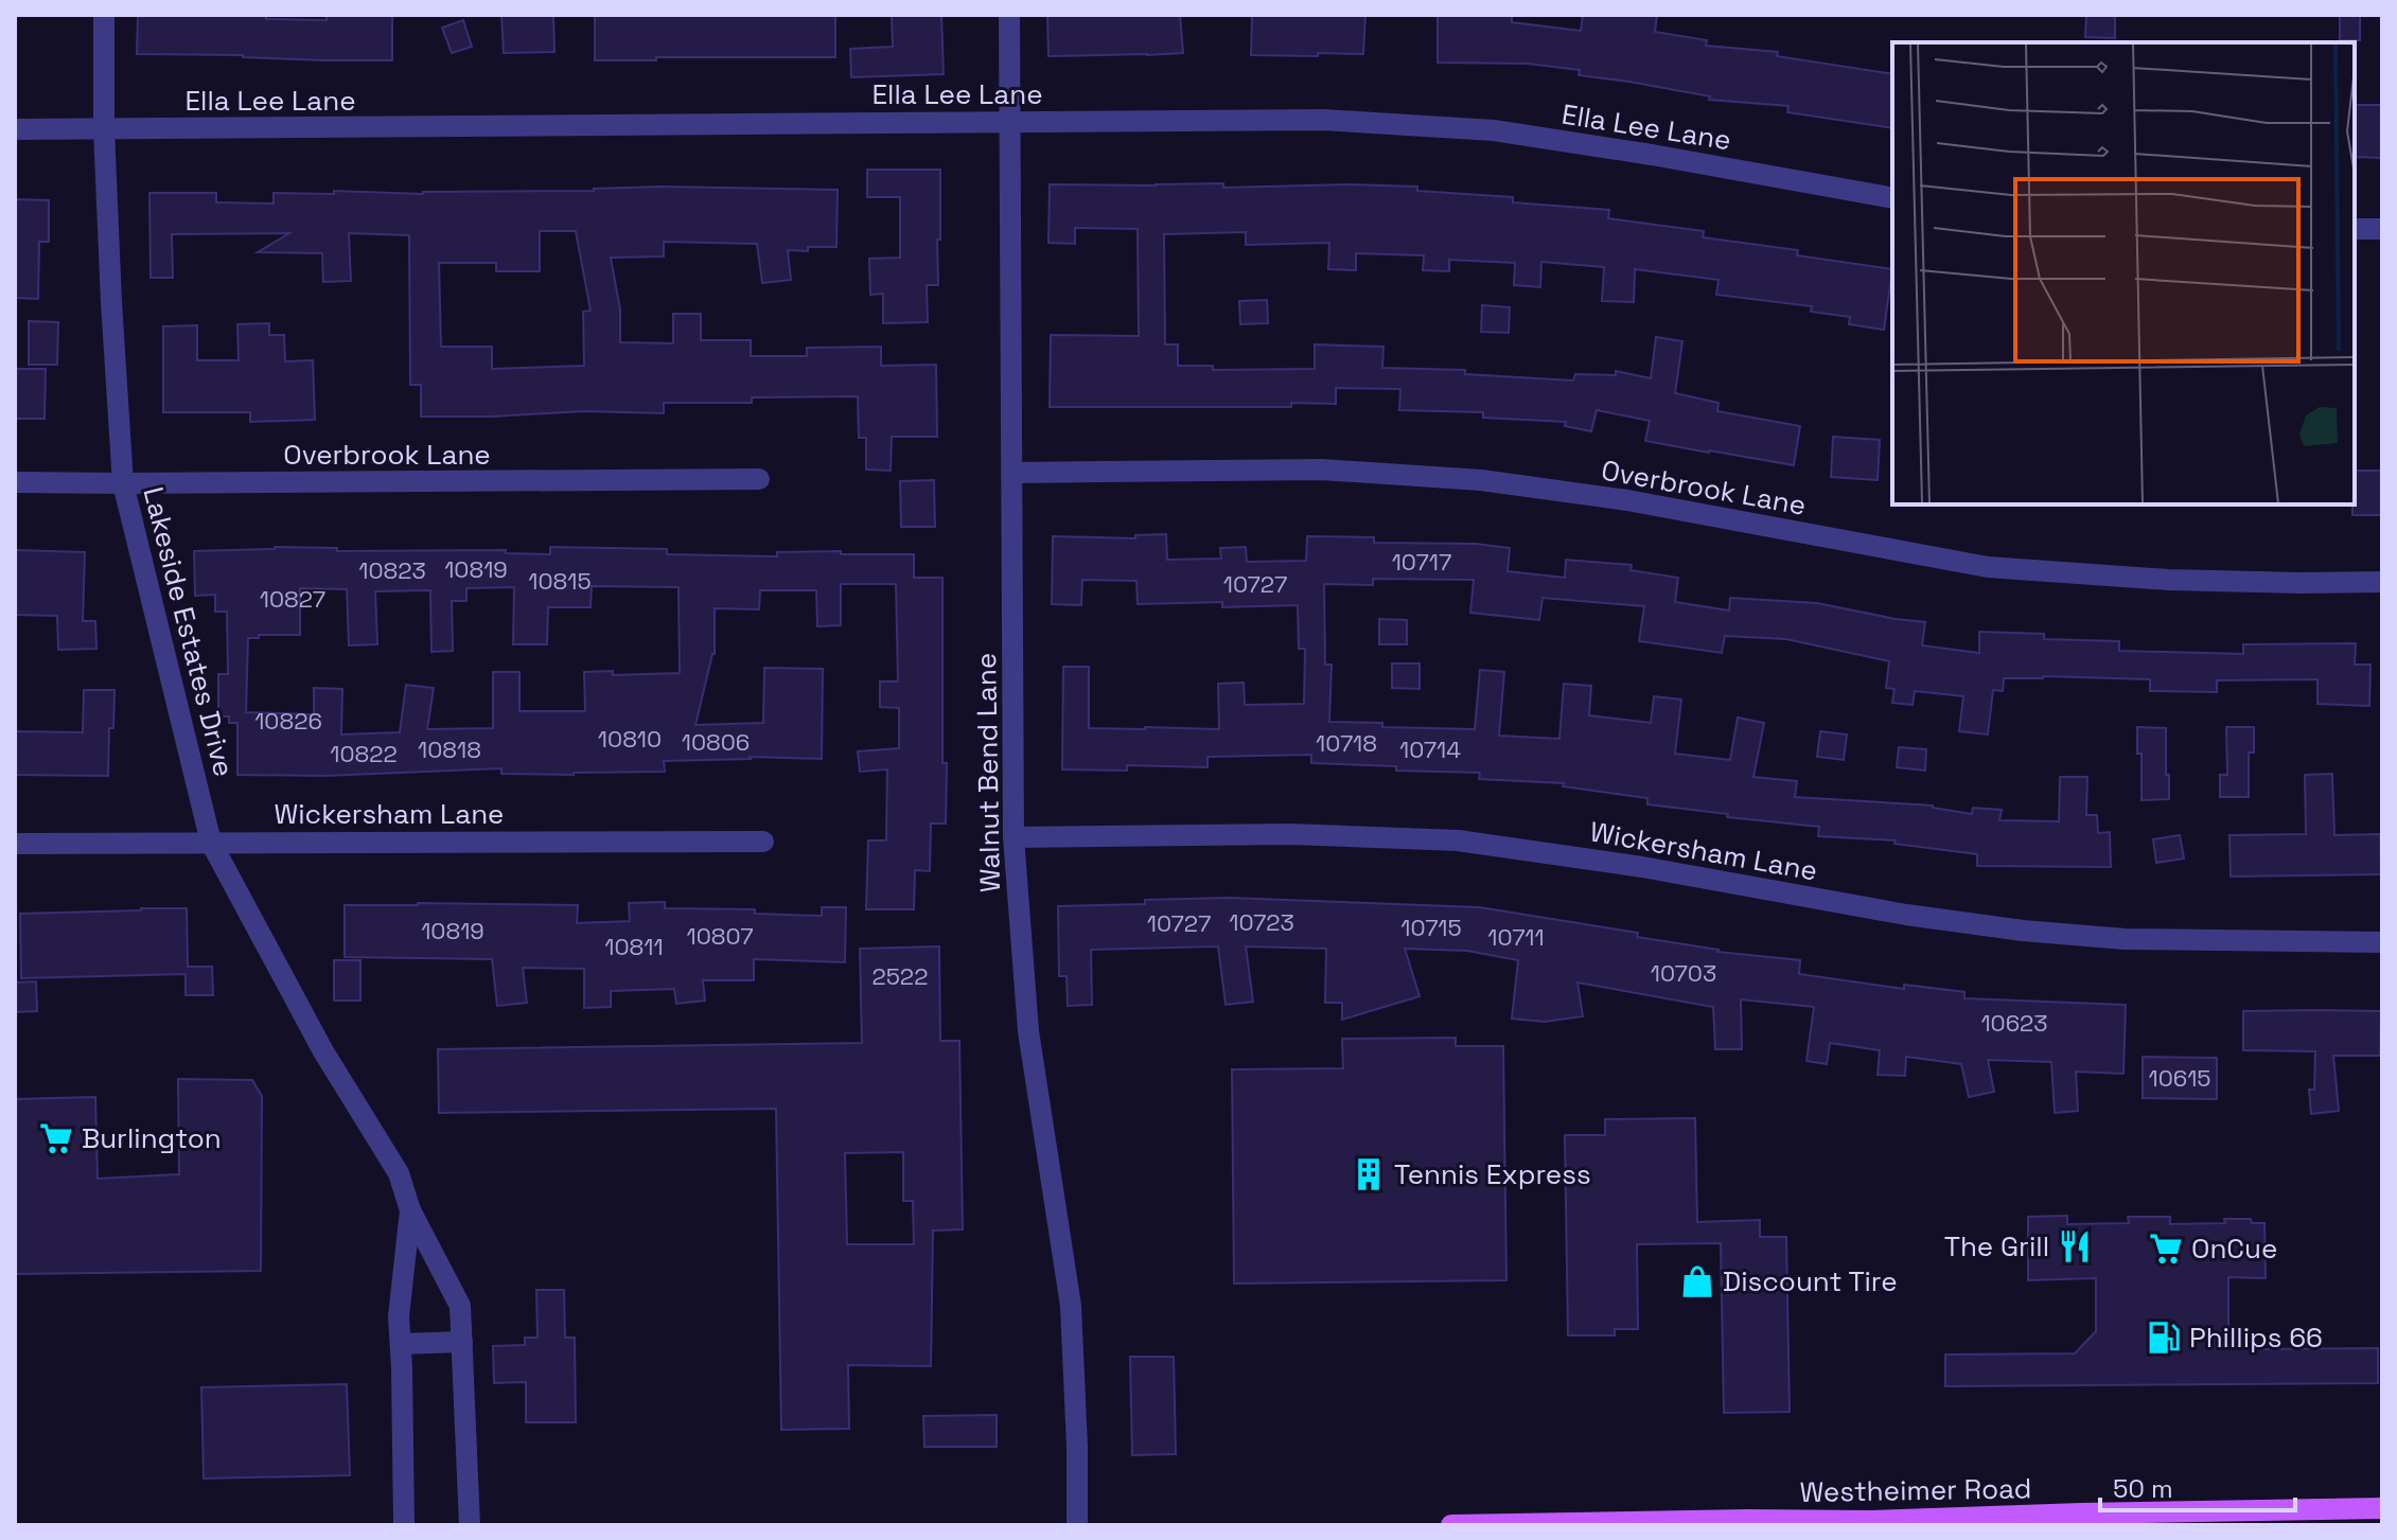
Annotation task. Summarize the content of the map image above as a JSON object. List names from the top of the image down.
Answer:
{
  "streets": {
    "main road": ["Westheimer Road"],
    "street": [
      "Ella Lee Lane",
      "Overbrook Lane",
      "Lakeside Estates Drive",
      "Walnut Bend Lane",
      "Wickersham Lane"
    ]
  },
  "crossings": [
    ["Ella Lee Lane", "Lakeside Estates Drive"],
    ["Ella Lee Lane", "Walnut Bend Lane"],
    ["Overbrook Lane", "Lakeside Estates Drive"],
    ["Overbrook Lane", "Walnut Bend Lane"],
    ["Lakeside Estates Drive", "Wickersham Lane"],
    ["Walnut Bend Lane", "Wickersham Lane"]
  ],
  "places": {
    "supermarket": ["Burlington", "OnCue"],
    "building": ["Tennis Express"],
    "restaurant": ["The Grill"],
    "shop": ["Discount Tire"],
    "fuel station": ["Phillips 66"]
  },
  "house_numbers": [
    "10717",
    "10819",
    "10823",
    "10815",
    "10727",
    "10827",
    "10826",
    "10810",
    "10806",
    "10718",
    "10818",
    "10714",
    "10822",
    "10723",
    "10727",
    "10715",
    "10819",
    "10807",
    "10711",
    "10811",
    "10703",
    "2522",
    "10623",
    "10615"
  ],
  "scale_bar": "50 m"
}
